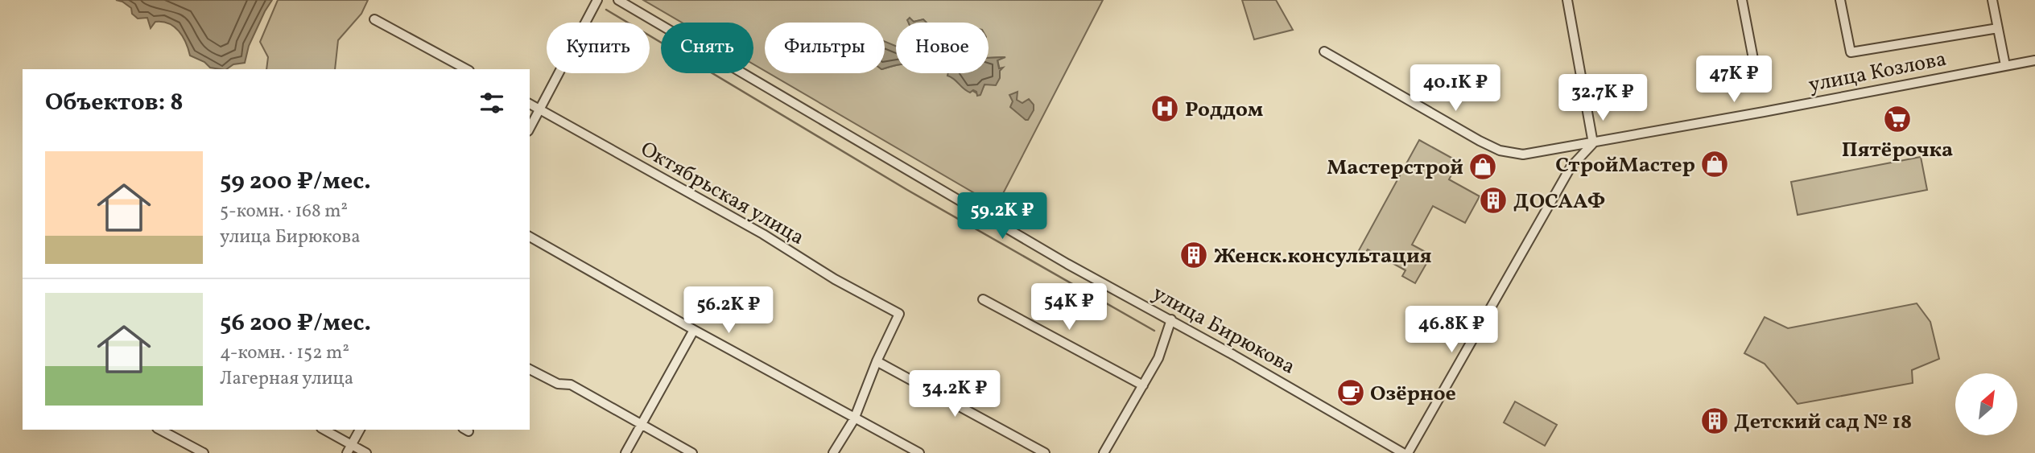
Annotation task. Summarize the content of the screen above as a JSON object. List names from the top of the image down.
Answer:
{
  "streets": {
    "street": ["улица Козлова", "Октябрьская улица", "улица Бирюкова"]
  },
  "places": {
    "hospital": ["Роддом"],
    "supermarket": ["Пятёрочка"],
    "shop": ["СтройМастер", "Мастерстрой"],
    "building": ["ДОСААФ", "Женск.консультация", "Детский сад № 18"],
    "cafe": ["Озёрное"]
  },
  "north": "top right",
  "page": {
    "chip": [
      "Купить",
      "Снять",
      "Фильтры",
      "Новое"
    ],
    "price": [
      "47K ₽",
      "40.1K ₽",
      "32.7K ₽",
      "59.2K ₽",
      "54K ₽",
      "56.2K ₽",
      "46.8K ₽",
      "34.2K ₽"
    ],
    "heading": "Объектов: 8",
    "list": [
      {
        "name": "59 200 ₽/мес.",
        "note": "5-комн. · 168 m² · улица Бирюкова"
      },
      {
        "name": "56 200 ₽/мес.",
        "note": "4-комн. · 152 m² · Лагерная улица"
      }
    ]
  }
}
